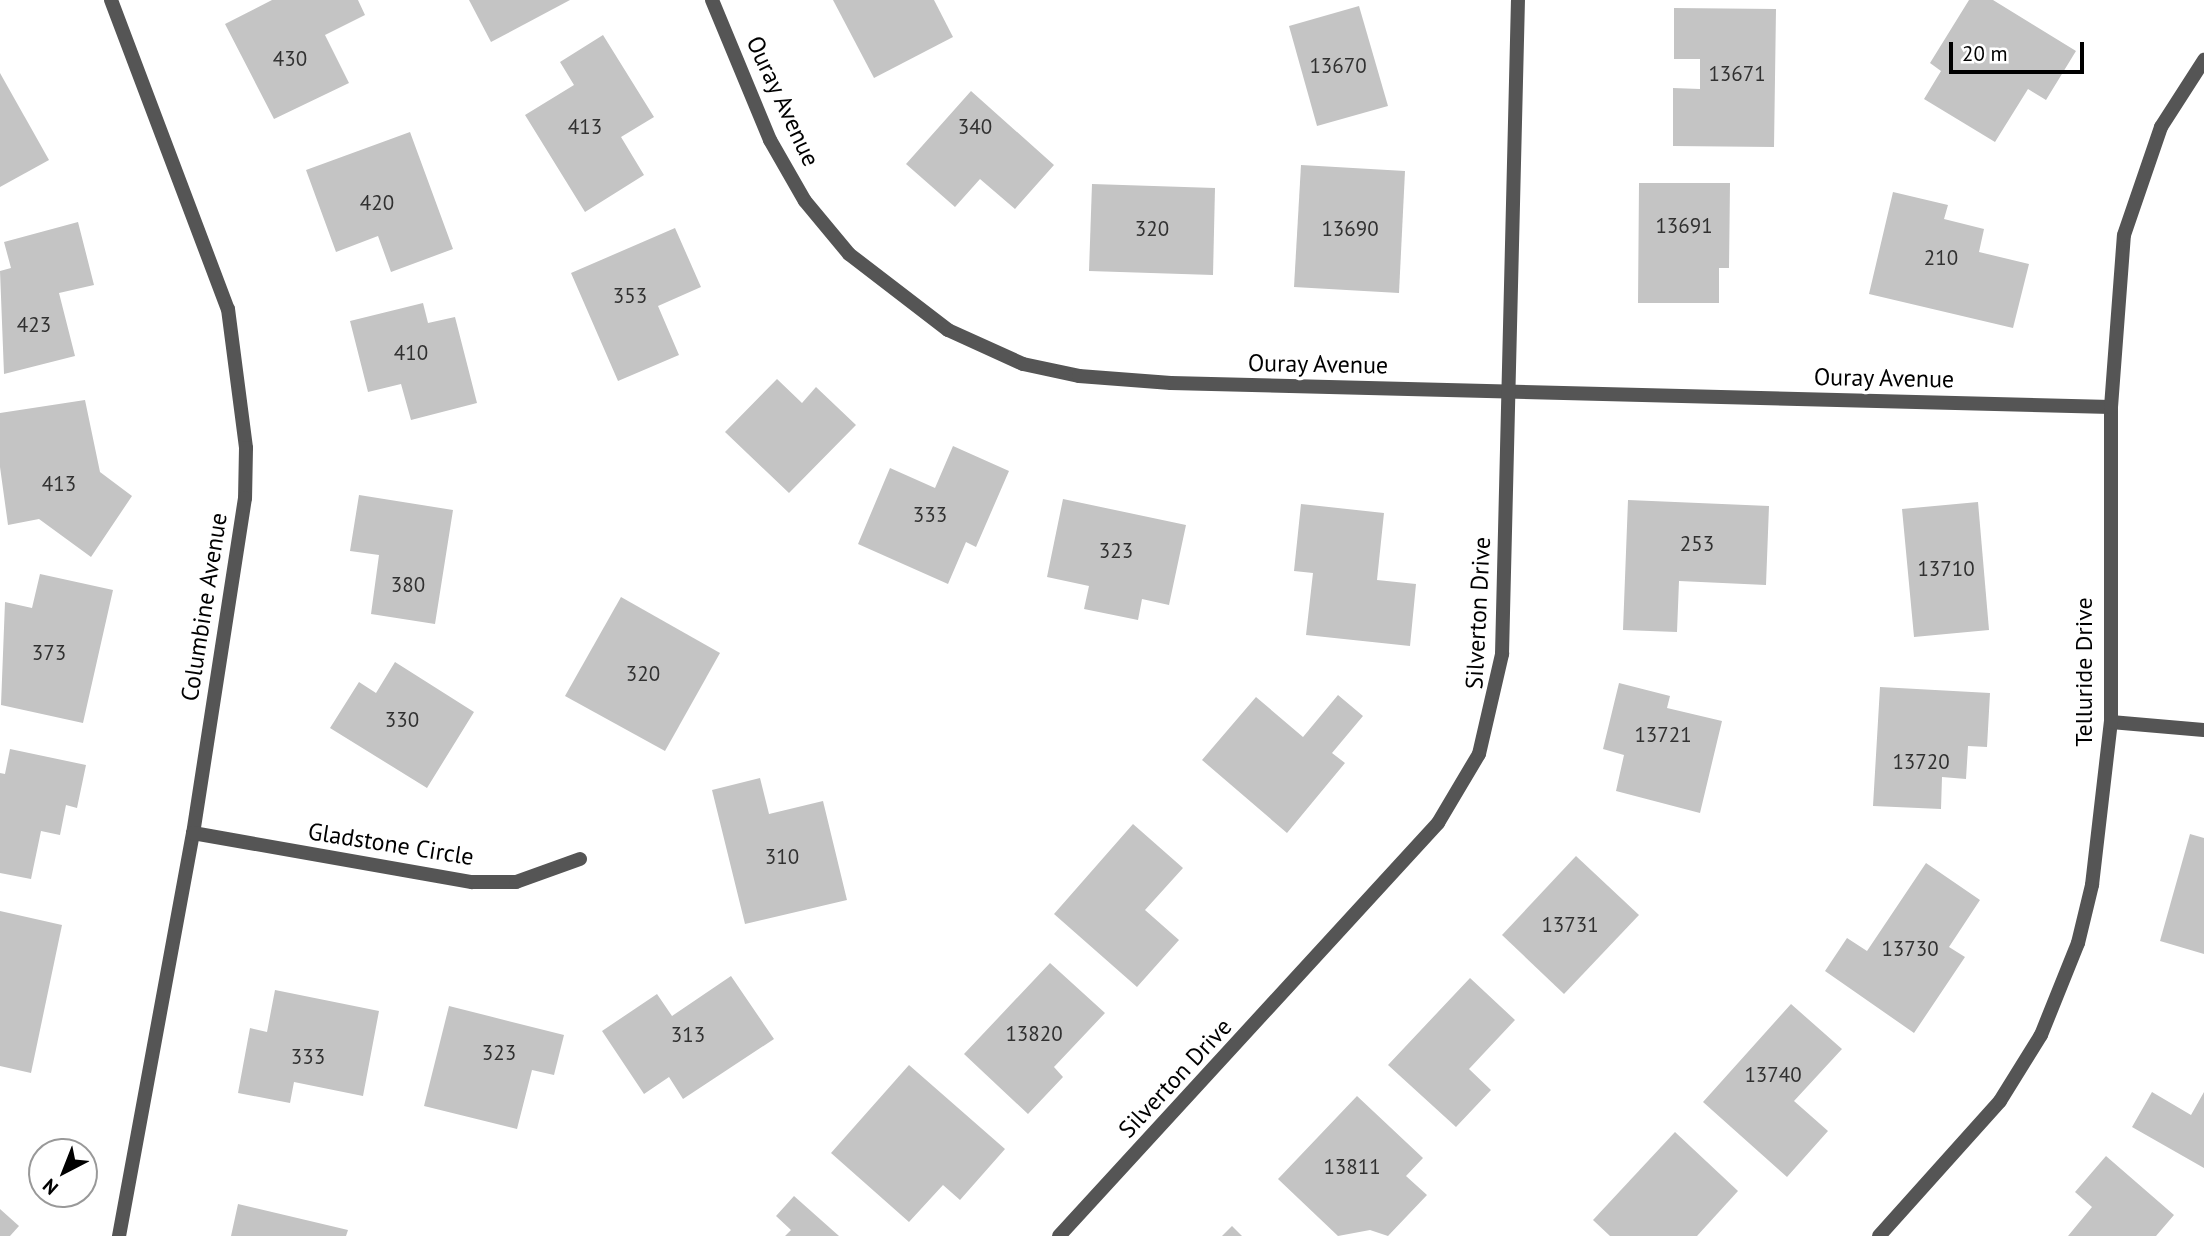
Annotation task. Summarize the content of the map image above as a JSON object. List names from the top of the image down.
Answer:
{
  "streets": {
    "street": [
      "Ouray Avenue",
      "Columbine Avenue",
      "Silverton Drive",
      "Telluride Drive",
      "Gladstone Circle"
    ]
  },
  "crossings": [
    ["Ouray Avenue", "Silverton Drive"],
    ["Ouray Avenue", "Telluride Drive"],
    ["Columbine Avenue", "Gladstone Circle"]
  ],
  "house_numbers": [
    "430",
    "13670",
    "13671",
    "413",
    "340",
    "420",
    "13691",
    "320",
    "13690",
    "210",
    "353",
    "423",
    "410",
    "413",
    "333",
    "253",
    "323",
    "13710",
    "380",
    "373",
    "320",
    "330",
    "13721",
    "13720",
    "310",
    "13731",
    "13730",
    "13820",
    "313",
    "323",
    "333",
    "13740",
    "13811"
  ],
  "scale_bar": "20 m",
  "north": "bottom left"
}
